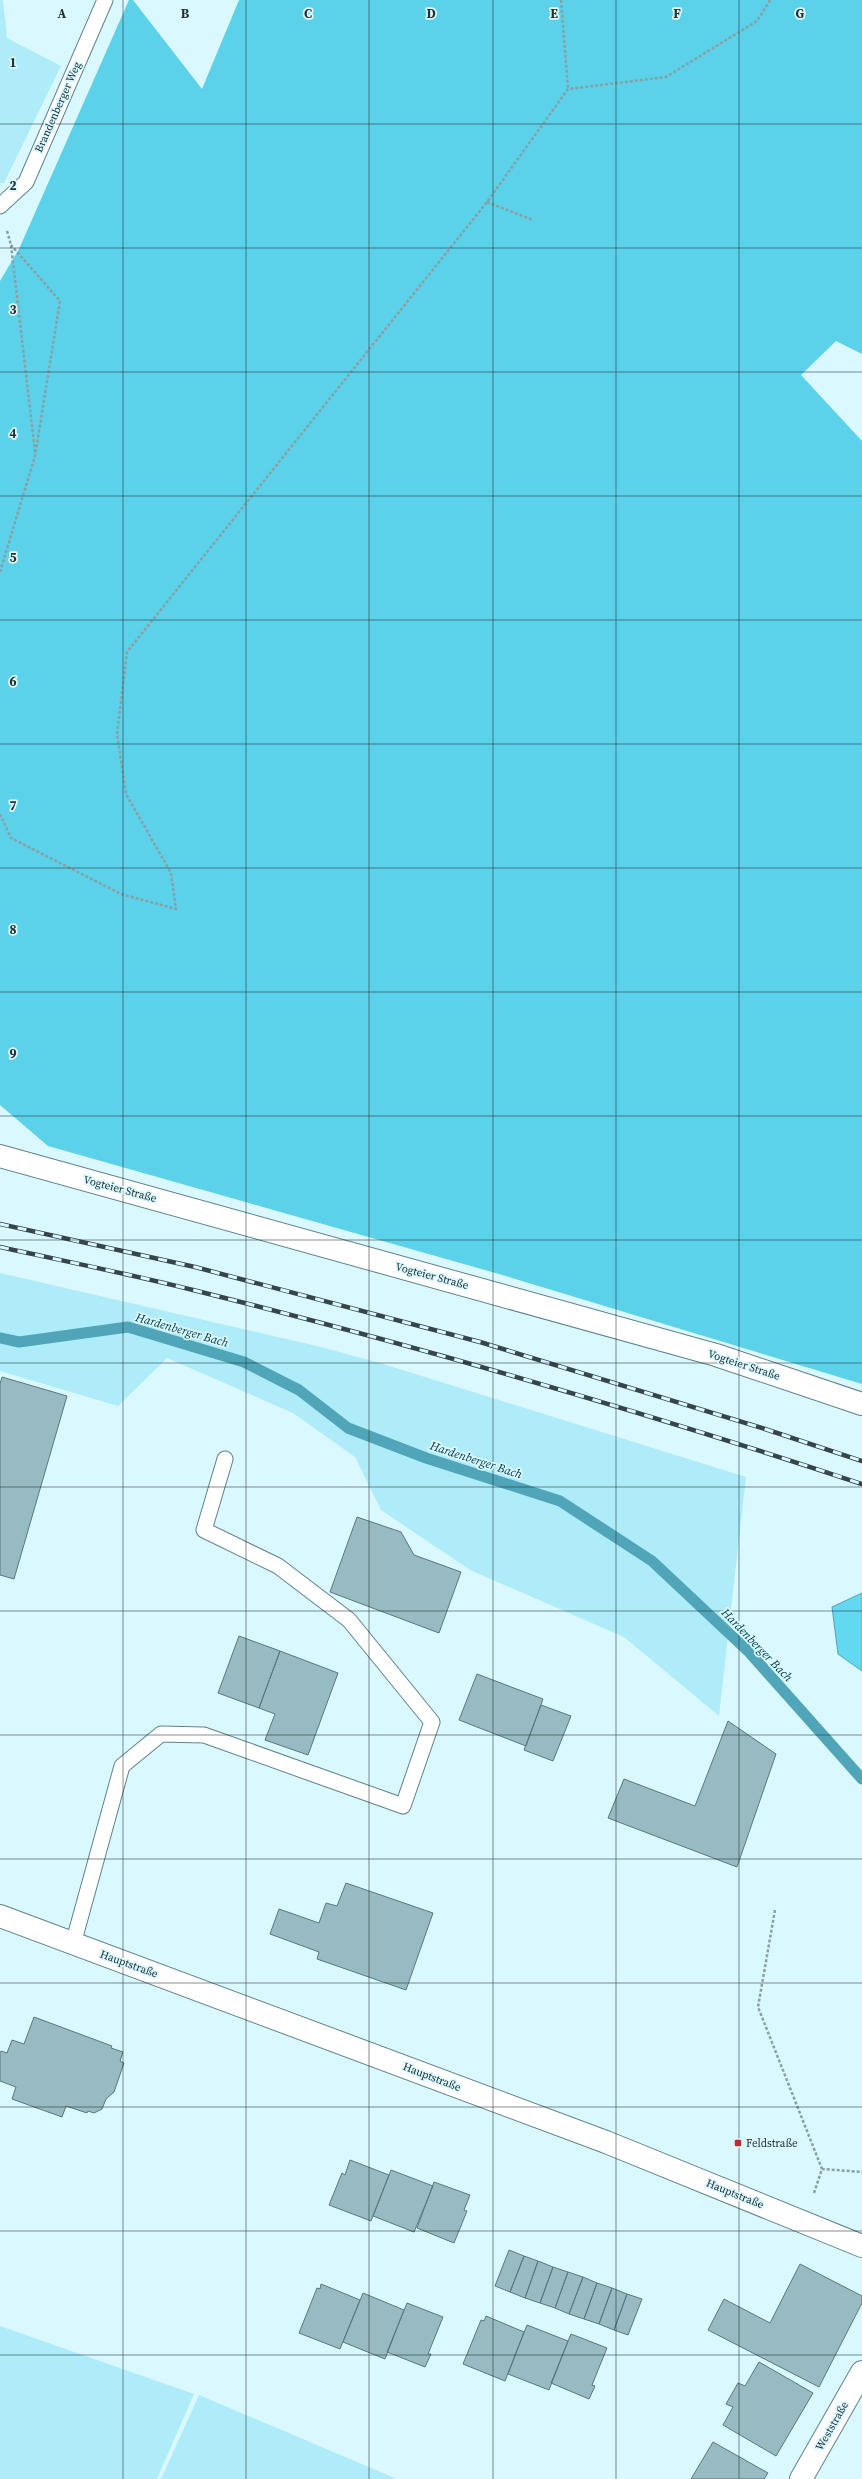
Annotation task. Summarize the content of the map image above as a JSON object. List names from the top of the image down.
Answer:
{
  "streets": {
    "street": ["Vogteier Straße", "Hauptstraße", "Weststraße"],
    "lane": ["Brandenberger Weg"]
  },
  "water": ["Hardenberger Bach"],
  "places": {
    "transit": ["Feldstraße"]
  },
  "grid": {
    "columns": [
      "A",
      "B",
      "C",
      "D",
      "E",
      "F",
      "G"
    ],
    "rows": [
      "1",
      "2",
      "3",
      "4",
      "5",
      "6",
      "7",
      "8",
      "9"
    ]
  }
}
